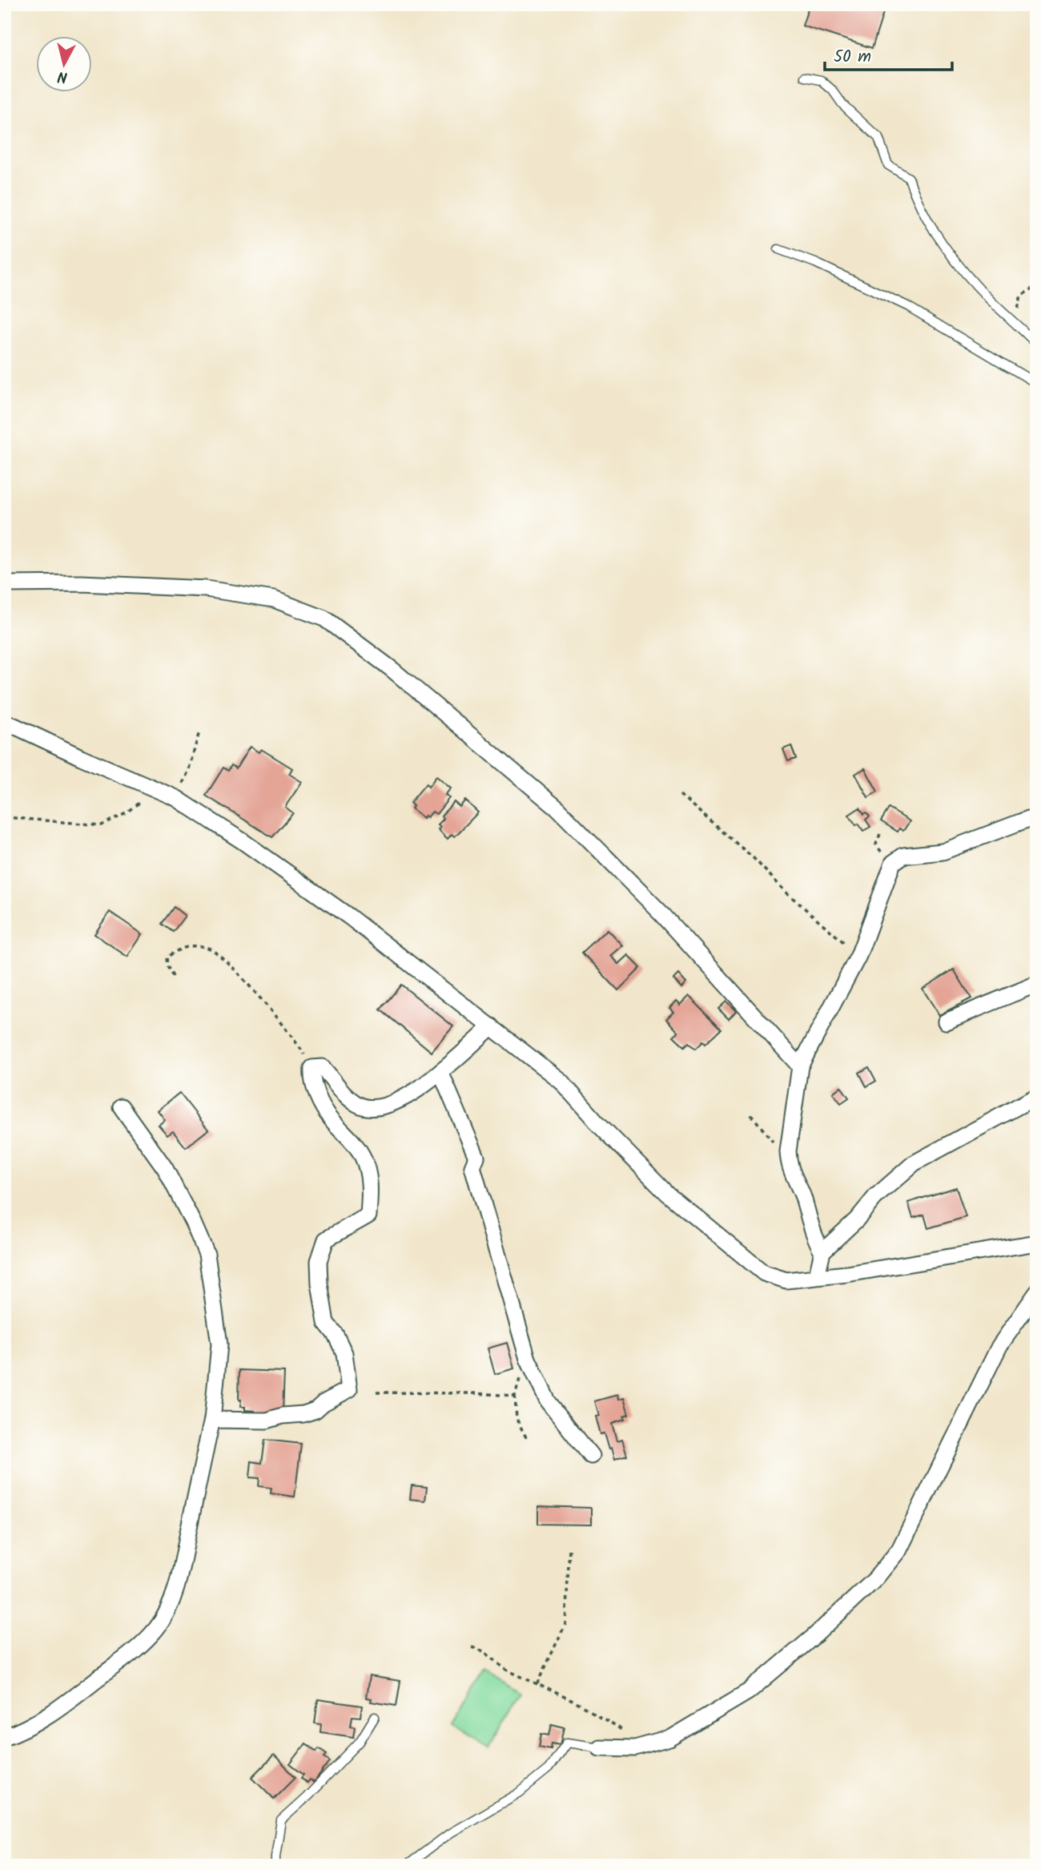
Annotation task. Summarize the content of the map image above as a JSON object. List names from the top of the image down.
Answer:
{
  "scale_bar": "50 m",
  "north": "bottom"
}
